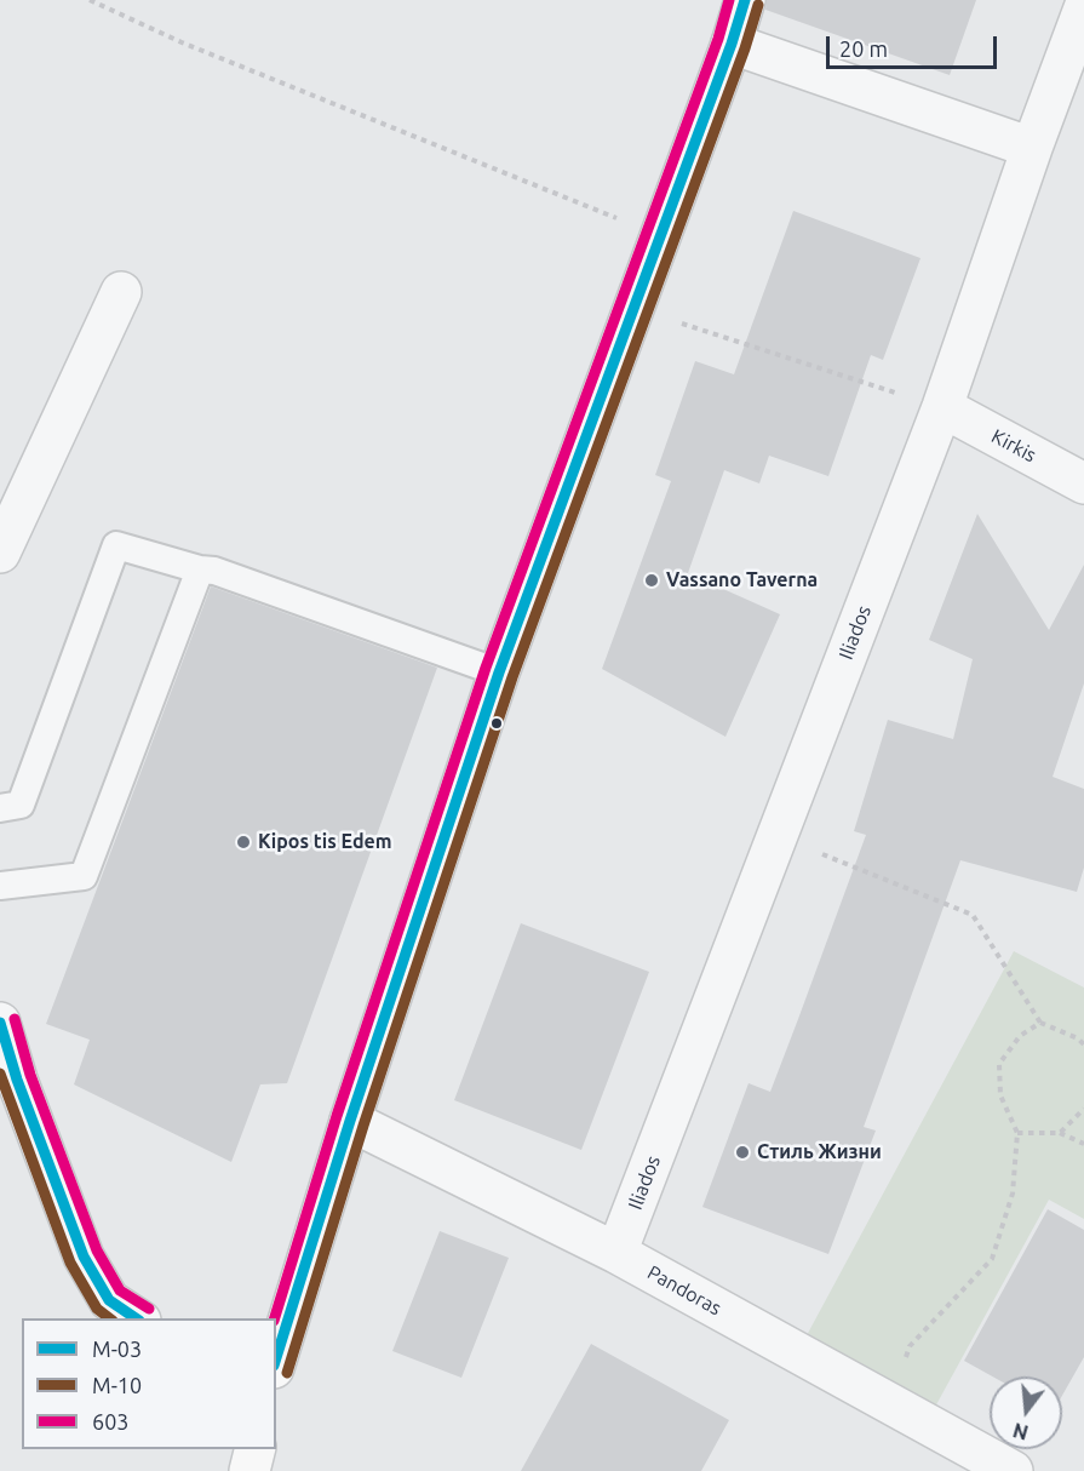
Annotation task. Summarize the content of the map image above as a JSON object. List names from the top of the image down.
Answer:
{
  "streets": {
    "street": ["Kirkis", "Iliados", "Pandoras"]
  },
  "crossings": [
    ["Kirkis", "Iliados"],
    ["Iliados", "Pandoras"]
  ],
  "places": ["Vassano Taverna", "Kipos tis Edem", "Стиль Жизни"],
  "lines": ["transit line M-03", "transit line 603", "transit line M-10"],
  "legend": ["M-03", "M-10", "603"],
  "scale_bar": "20 m",
  "north": "bottom"
}
